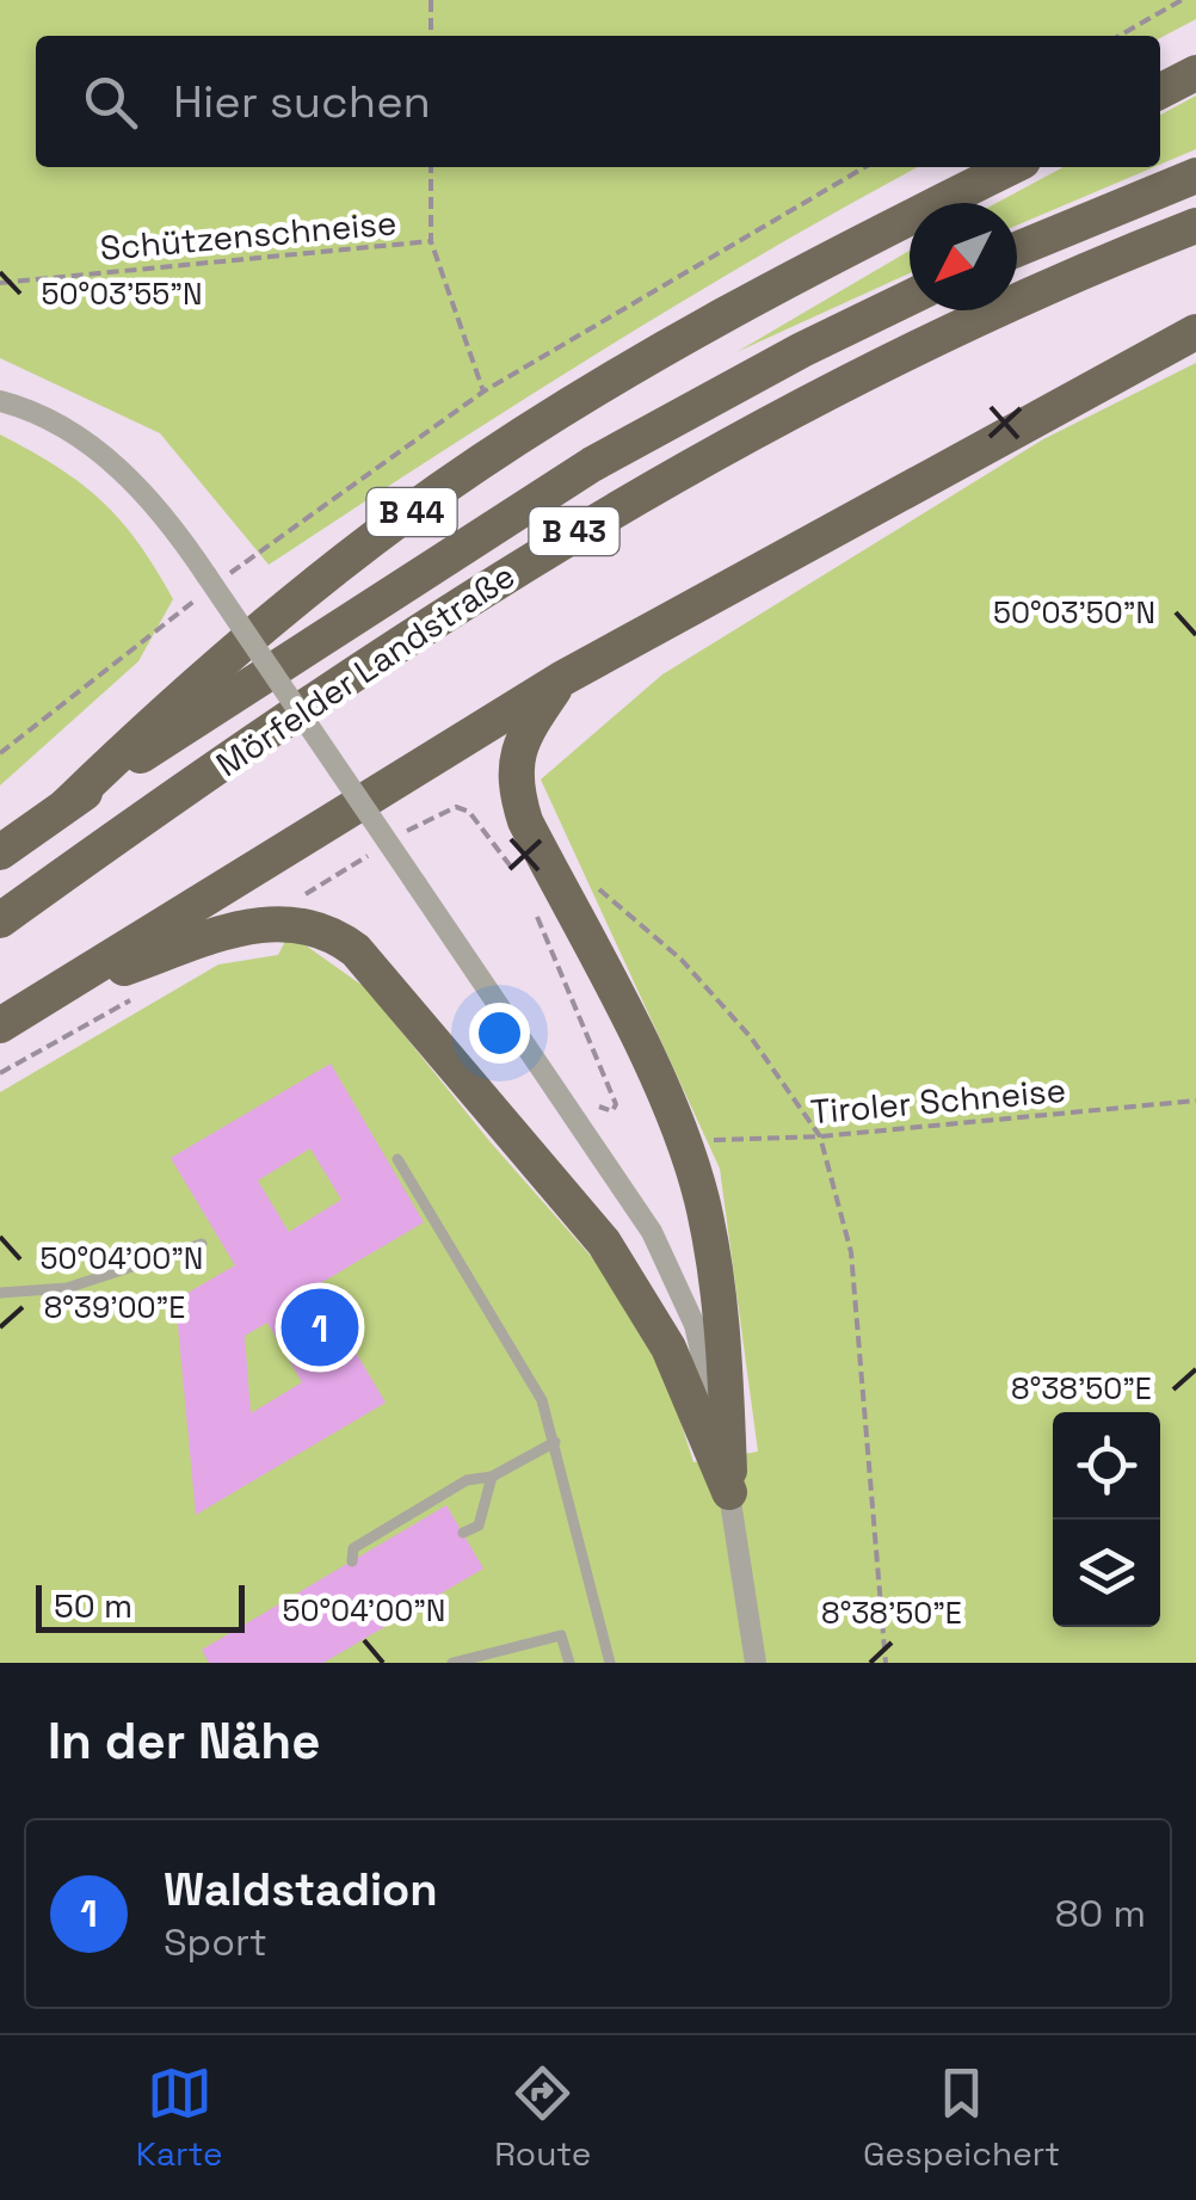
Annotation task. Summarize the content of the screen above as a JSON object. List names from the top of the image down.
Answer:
{
  "streets": {
    "highway": ["B 44", "B 43", "Mörfelder Landstraße"],
    "path": ["Schützenschneise", "Tiroler Schneise"]
  },
  "crossings": [
    ["B 44", "Mörfelder Landstraße"]
  ],
  "scale_bar": "50 m",
  "north": "bottom left",
  "page": {
    "search": "Hier suchen",
    "pins": "1",
    "scale": "50 m",
    "heading": "In der Nähe",
    "list": [
      {
        "mark": "1",
        "name": "Waldstadion",
        "note": "Sport",
        "value": "80 m"
      }
    ],
    "nav": ["Karte", "Route", "Gespeichert"]
  },
  "coordinates": [
    "50°03'55\"N",
    "50°03'50\"N",
    "50°04'00\"N",
    "8°39'00\"E",
    "8°38'50\"E"
  ]
}
